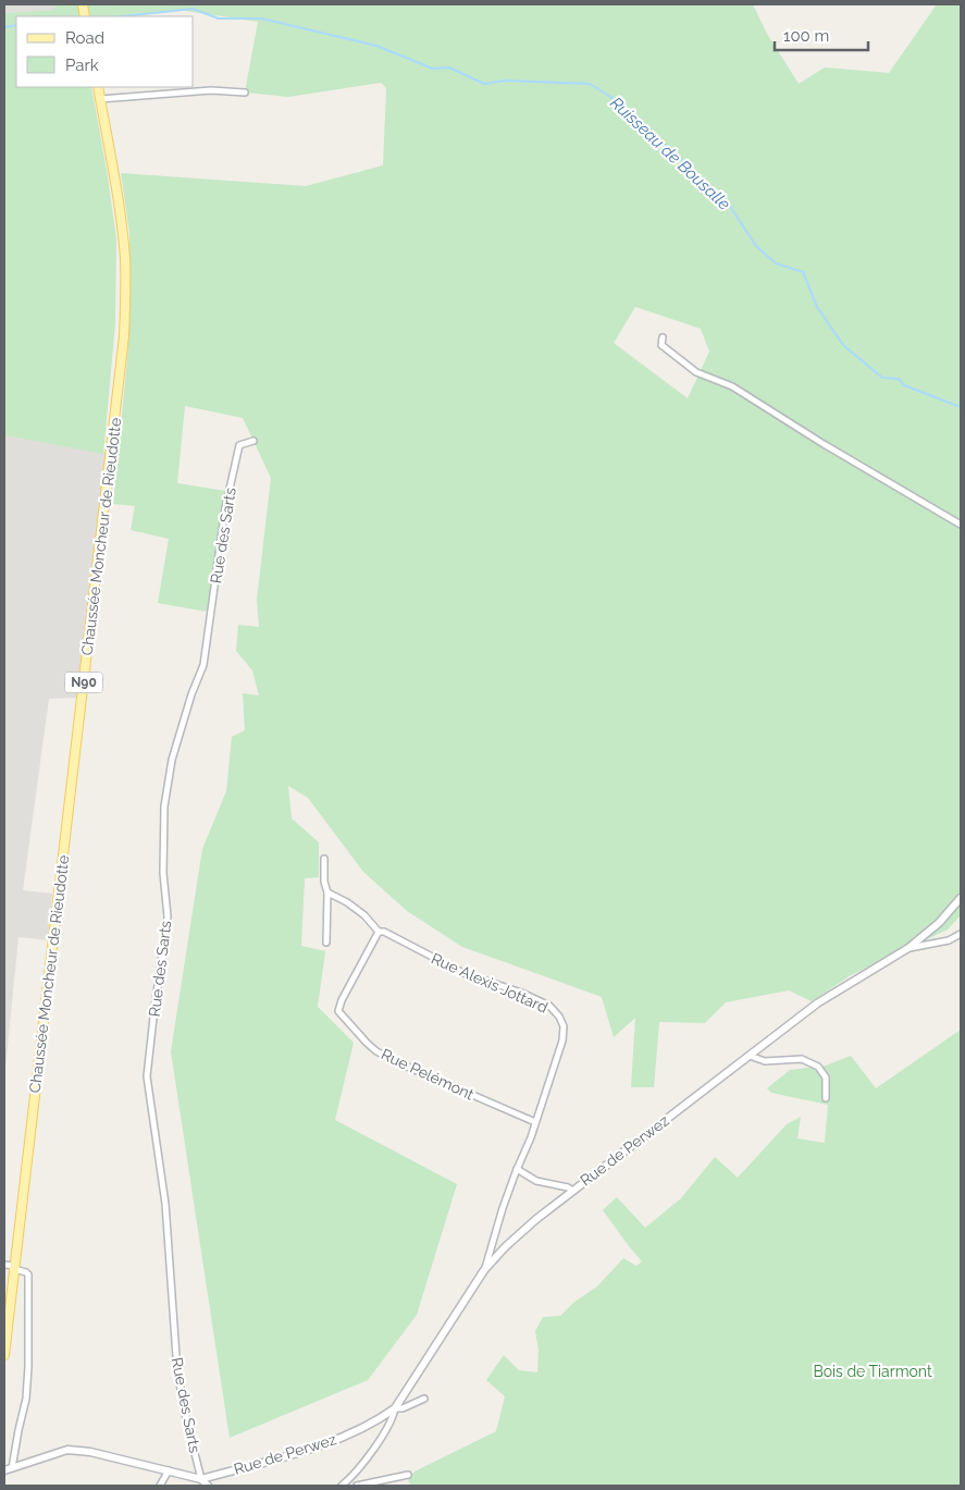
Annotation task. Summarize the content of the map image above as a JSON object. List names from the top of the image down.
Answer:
{
  "streets": {
    "main road": ["Chaussée Moncheur de Rieudotte", "N90"],
    "street": [
      "Rue des Sarts",
      "Rue Alexis Jottard",
      "Rue Pelémont",
      "Rue de Perwez"
    ]
  },
  "crossings": [
    ["Rue des Sarts", "Rue de Perwez"],
    ["Chaussée Moncheur de Rieudotte", "N90"],
    ["Rue Alexis Jottard", "Rue Pelémont"]
  ],
  "water": ["Ruisseau de Bousalle"],
  "parks": ["Bois de Tiarmont"],
  "legend": ["Road", "Park"],
  "scale_bar": "100 m"
}
